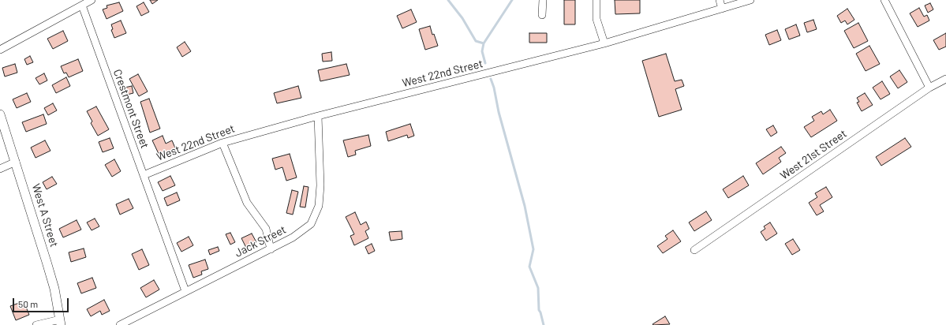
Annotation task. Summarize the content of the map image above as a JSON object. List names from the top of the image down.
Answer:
{
  "streets": {
    "street": [
      "West 22nd Street",
      "Crestmont Street",
      "West 21st Street",
      "West A Street",
      "Jack Street"
    ]
  },
  "crossings": [
    ["West 22nd Street", "Crestmont Street"],
    ["West 22nd Street", "Jack Street"],
    ["Crestmont Street", "Jack Street"]
  ],
  "scale_bar": "50 m"
}
